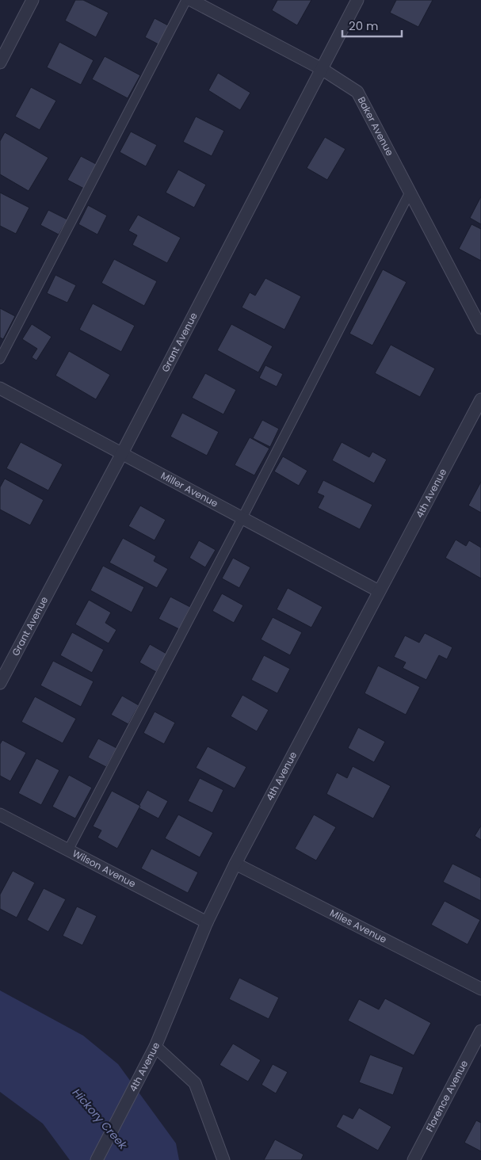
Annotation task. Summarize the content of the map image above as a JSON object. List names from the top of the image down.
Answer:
{
  "streets": {
    "street": [
      "Baker Avenue",
      "Grant Avenue",
      "Miller Avenue",
      "4th Avenue",
      "Wilson Avenue",
      "Miles Avenue",
      "Florence Avenue"
    ]
  },
  "crossings": [
    ["Baker Avenue", "Grant Avenue"],
    ["Grant Avenue", "Miller Avenue"],
    ["Miller Avenue", "4th Avenue"],
    ["4th Avenue", "Wilson Avenue"],
    ["4th Avenue", "Miles Avenue"]
  ],
  "water": ["Hickory Creek"],
  "scale_bar": "20 m"
}
